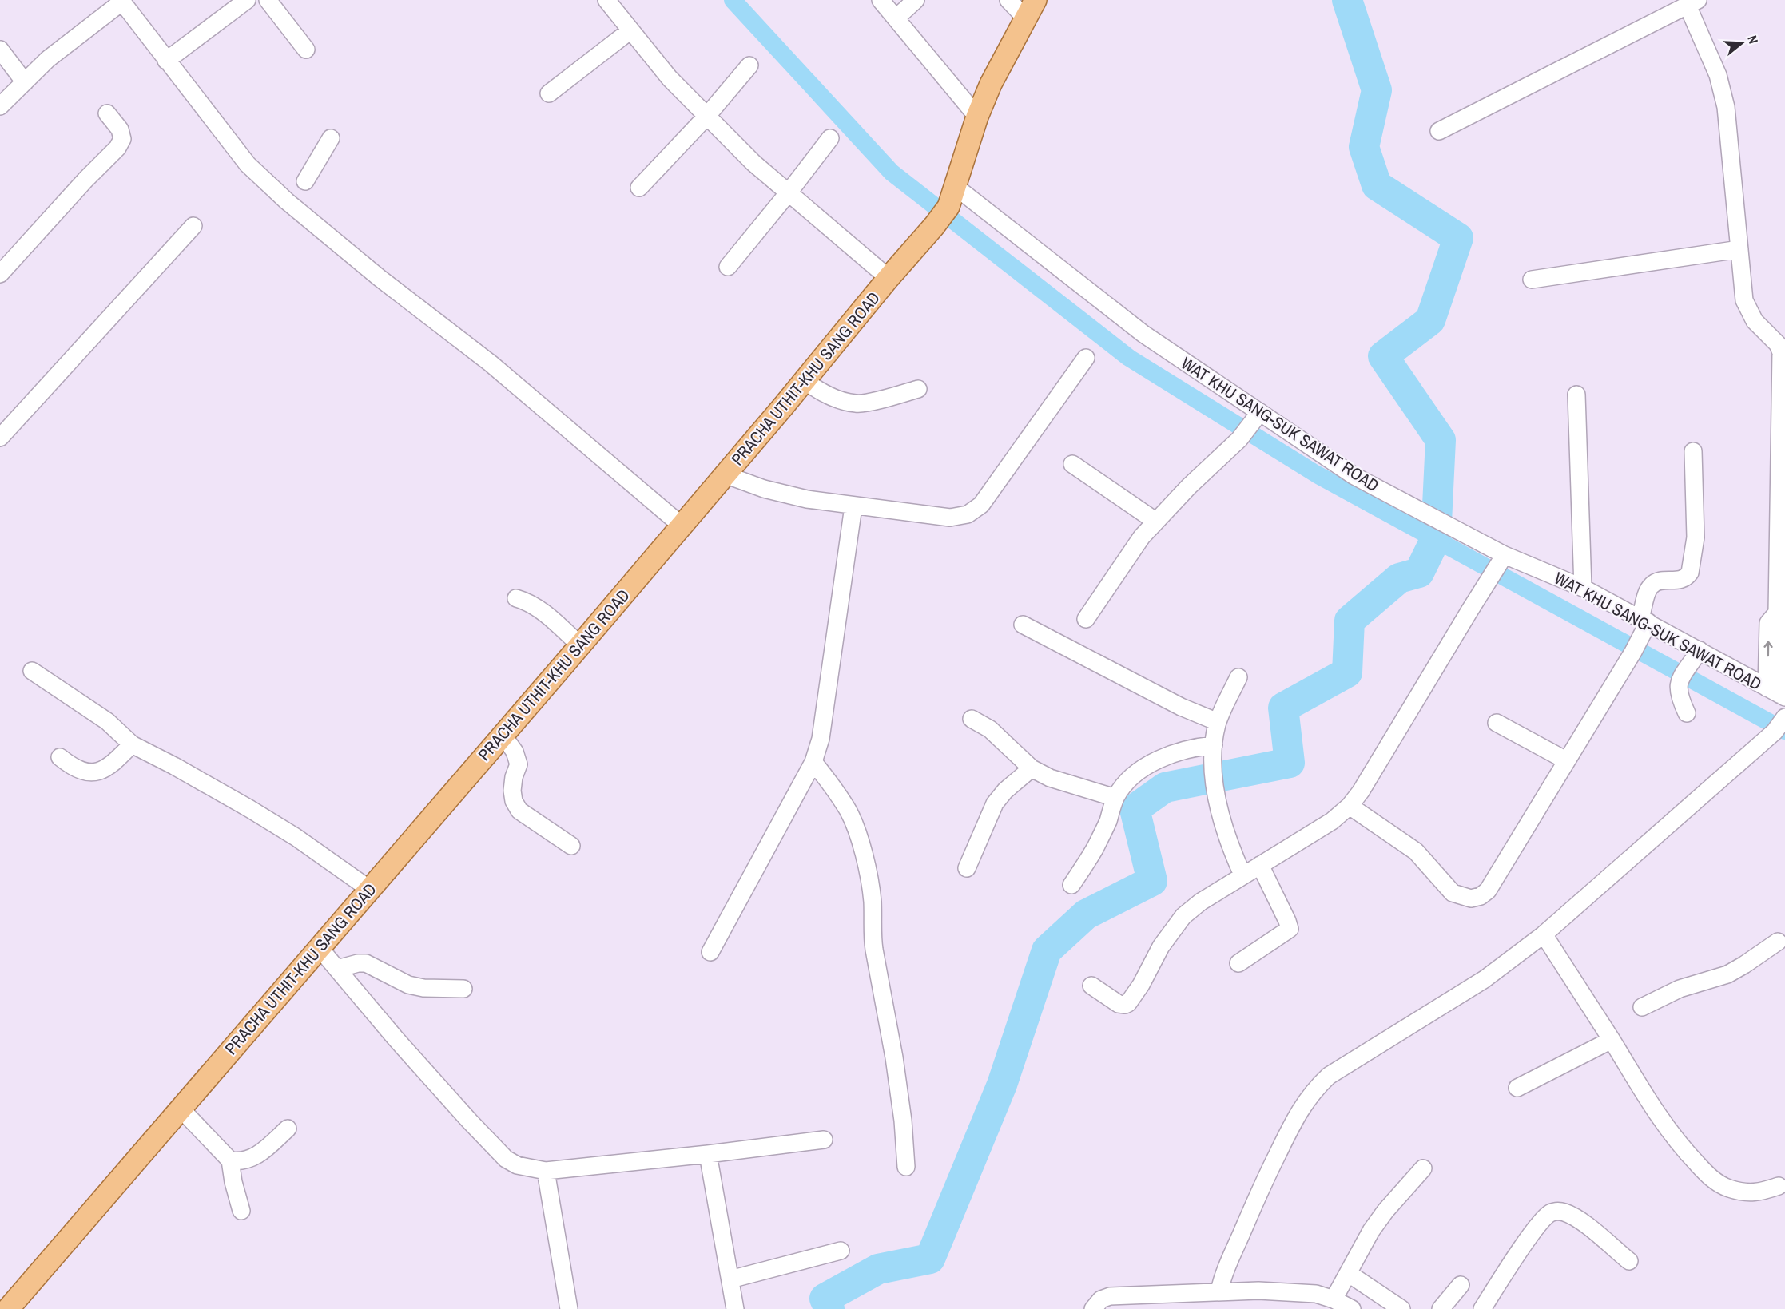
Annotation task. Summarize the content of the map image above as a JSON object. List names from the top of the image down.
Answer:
{
  "streets": {
    "main road": ["PRACHA UTHIT-KHU SANG ROAD"],
    "street": ["WAT KHU SANG-SUK SAWAT ROAD"]
  },
  "crossings": [
    ["PRACHA UTHIT-KHU SANG ROAD", "WAT KHU SANG-SUK SAWAT ROAD"]
  ],
  "north": "right"
}
